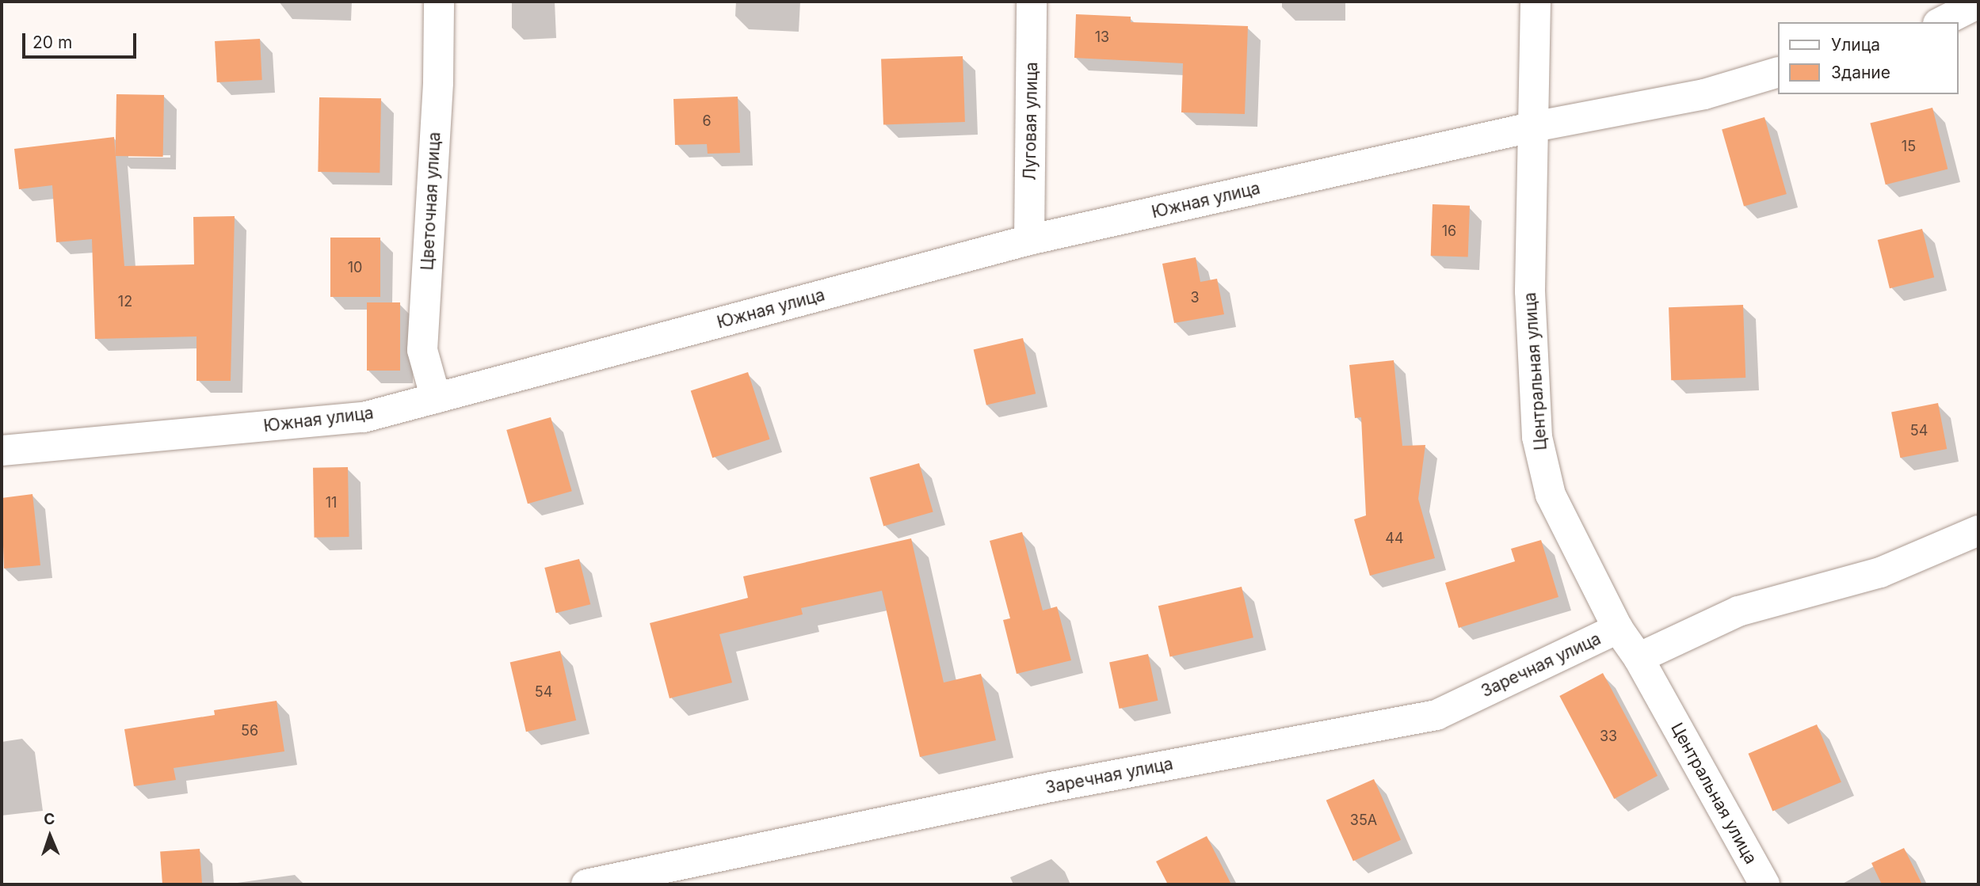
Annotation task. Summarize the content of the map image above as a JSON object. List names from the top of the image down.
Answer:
{
  "streets": {
    "street": [
      "Луговая улица",
      "Южная улица",
      "Цветочная улица",
      "Центральная улица",
      "Заречная улица"
    ]
  },
  "crossings": [
    ["Луговая улица", "Южная улица"],
    ["Южная улица", "Цветочная улица"],
    ["Южная улица", "Центральная улица"],
    ["Центральная улица", "Заречная улица"]
  ],
  "house_numbers": [
    "13",
    "6",
    "15",
    "16",
    "10",
    "3",
    "12",
    "54",
    "11",
    "44",
    "54",
    "56",
    "33",
    "35А"
  ],
  "legend": ["Улица", "Здание"],
  "scale_bar": "20 m",
  "north": "top"
}
